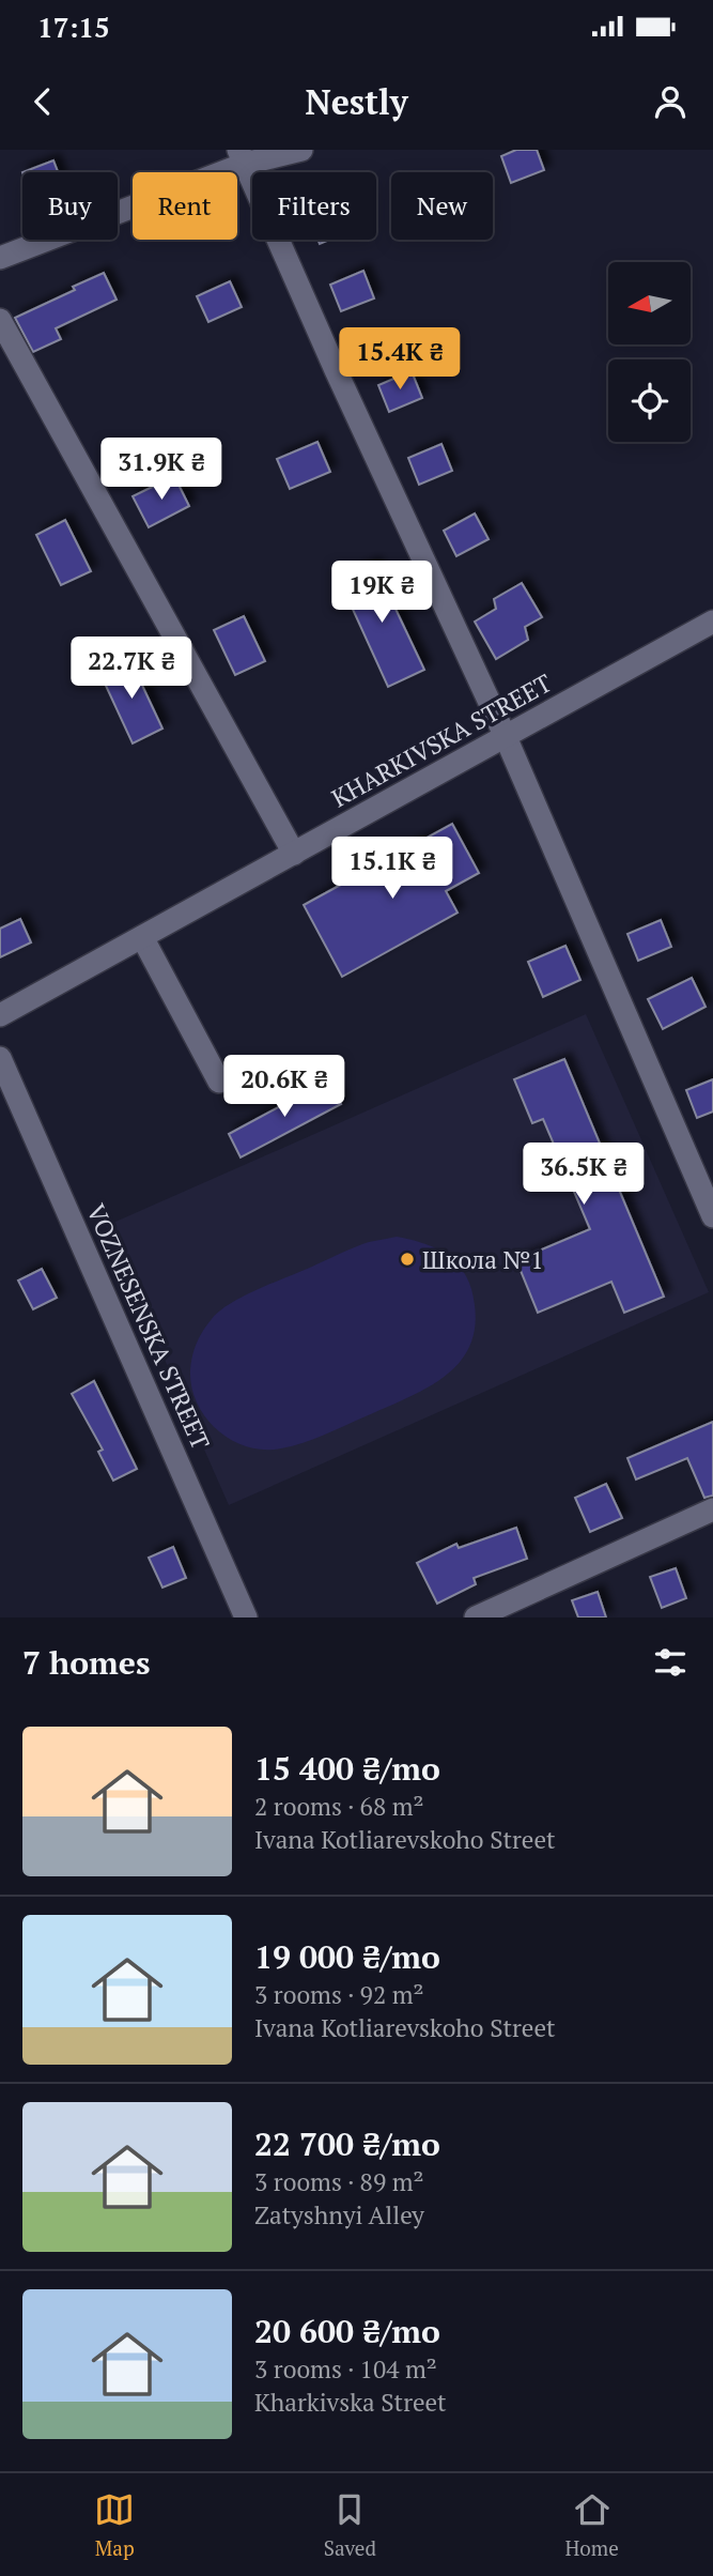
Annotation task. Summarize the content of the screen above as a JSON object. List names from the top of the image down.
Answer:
{
  "streets": {
    "street": ["KHARKIVSKA STREET", "VOZNESENSKA STREET"]
  },
  "places": ["Школа №1"],
  "north": "left",
  "page": {
    "status": "17:15",
    "header": "Nestly",
    "chip": [
      "Buy",
      "Rent",
      "Filters",
      "New"
    ],
    "price": [
      "15.4K ₴",
      "31.9K ₴",
      "19K ₴",
      "22.7K ₴",
      "15.1K ₴",
      "20.6K ₴",
      "36.5K ₴"
    ],
    "heading": "7 homes",
    "list": [
      {
        "name": "15 400 ₴/mo",
        "note": "2 rooms · 68 m² · Ivana Kotliarevskoho Street"
      },
      {
        "name": "19 000 ₴/mo",
        "note": "3 rooms · 92 m² · Ivana Kotliarevskoho Street"
      },
      {
        "name": "22 700 ₴/mo",
        "note": "3 rooms · 89 m² · Zatyshnyi Alley"
      },
      {
        "name": "20 600 ₴/mo",
        "note": "3 rooms · 104 m² · Kharkivska Street"
      }
    ],
    "tabs": ["Map", "Saved", "Home"]
  }
}
